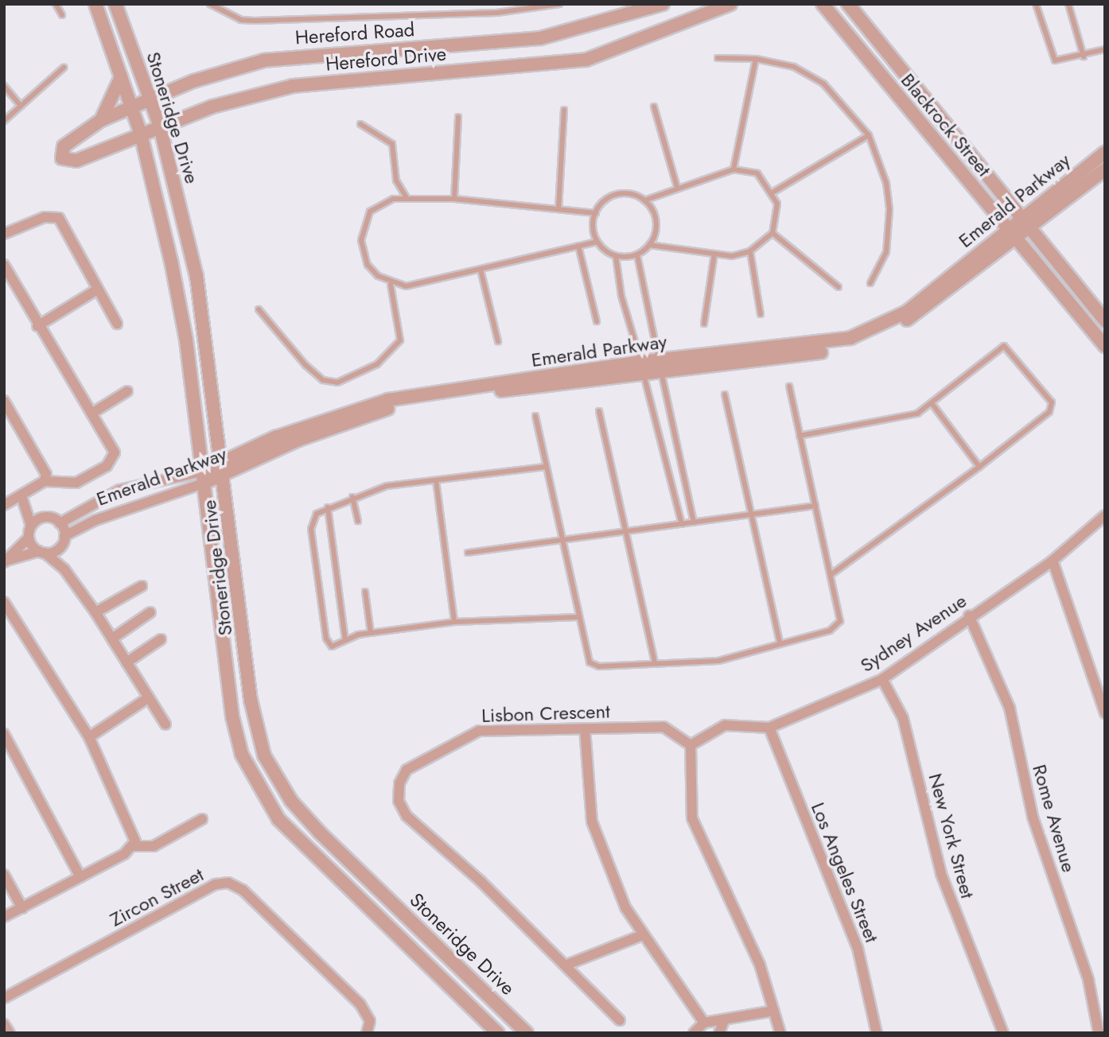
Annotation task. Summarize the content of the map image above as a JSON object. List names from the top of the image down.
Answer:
{
  "streets": {
    "street": [
      "Hereford Road",
      "Hereford Drive",
      "Stoneridge Drive",
      "Blackrock Street",
      "Emerald Parkway",
      "Sydney Avenue",
      "Lisbon Crescent",
      "Rome Avenue",
      "New York Street",
      "Los Angeles Street",
      "Zircon Street"
    ]
  },
  "crossings": [
    ["Hereford Road", "Hereford Drive"],
    ["Hereford Road", "Stoneridge Drive"],
    ["Hereford Drive", "Stoneridge Drive"],
    ["Stoneridge Drive", "Emerald Parkway"],
    ["Blackrock Street", "Emerald Parkway"],
    ["Sydney Avenue", "Lisbon Crescent"],
    ["Sydney Avenue", "Rome Avenue"],
    ["Sydney Avenue", "New York Street"],
    ["Sydney Avenue", "Los Angeles Street"]
  ]
}
